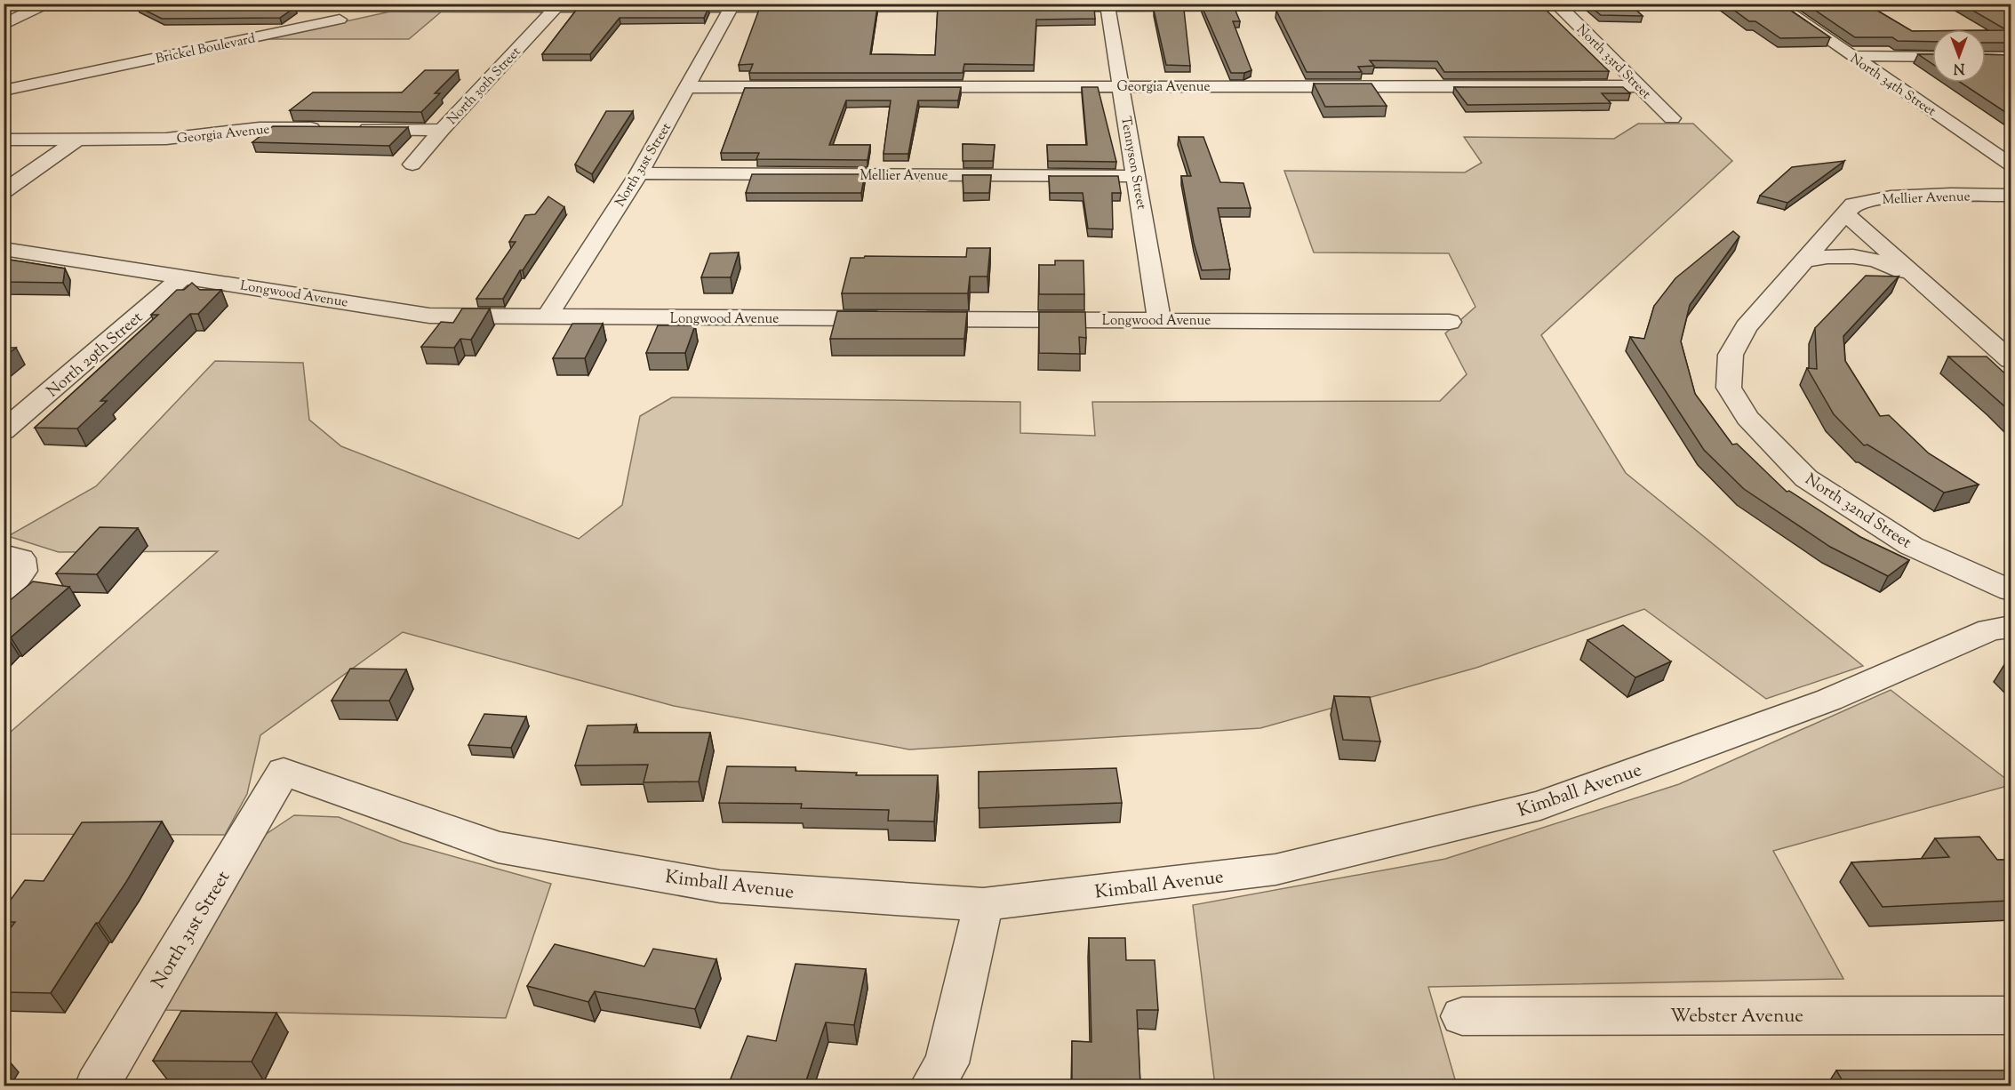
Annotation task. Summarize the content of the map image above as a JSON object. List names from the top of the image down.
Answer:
{
  "streets": {
    "street": [
      "Brickel Boulevard",
      "North 33rd Street",
      "North 34th Street",
      "North 30th Street",
      "Georgia Avenue",
      "Tennyson Street",
      "North 31st Street",
      "Mellier Avenue",
      "Longwood Avenue",
      "North 29th Street",
      "North 32nd Street",
      "Kimball Avenue",
      "Webster Avenue"
    ]
  },
  "crossings": [
    ["North 33rd Street", "Georgia Avenue"],
    ["Georgia Avenue", "Tennyson Street"],
    ["Georgia Avenue", "North 31st Street"],
    ["Tennyson Street", "Mellier Avenue"],
    ["Tennyson Street", "Longwood Avenue"],
    ["North 31st Street", "Mellier Avenue"],
    ["North 31st Street", "Longwood Avenue"],
    ["North 31st Street", "Kimball Avenue"],
    ["Mellier Avenue", "North 32nd Street"],
    ["Longwood Avenue", "North 29th Street"]
  ],
  "north": "bottom"
}
